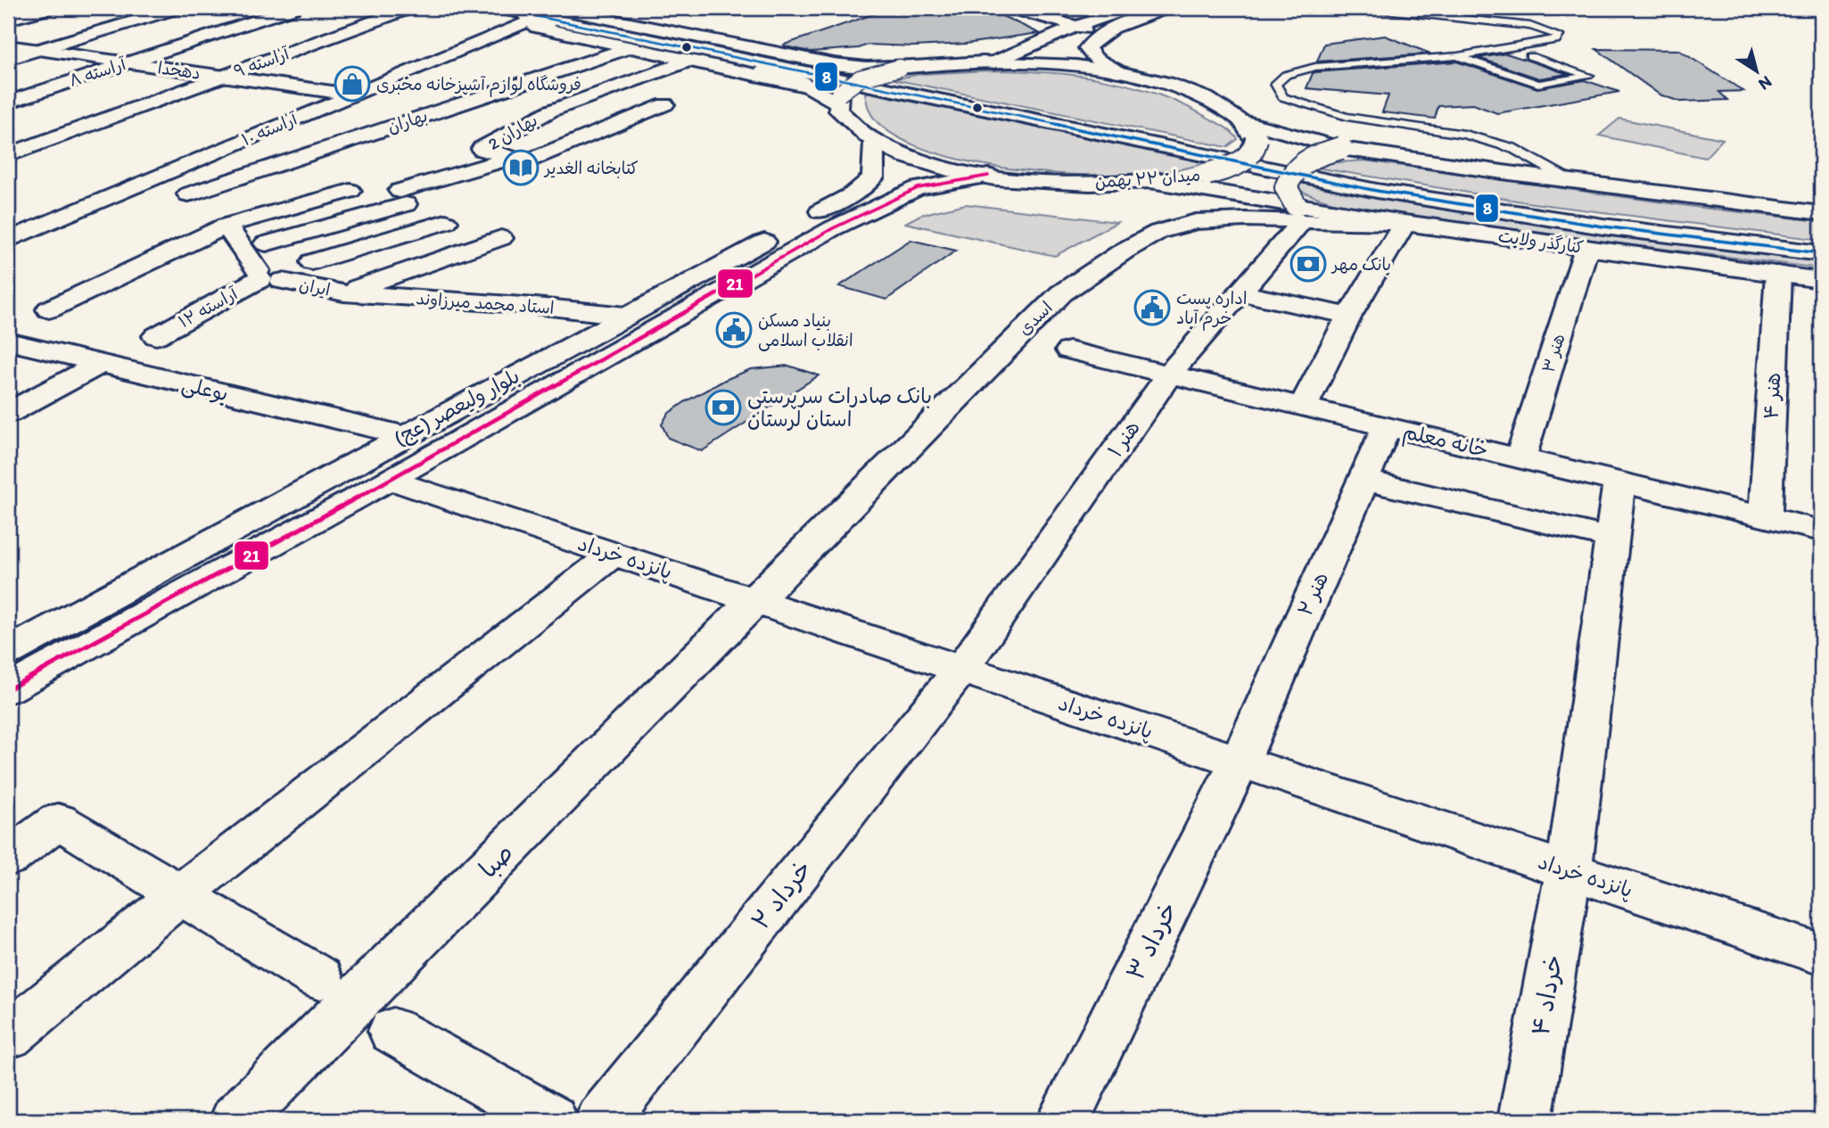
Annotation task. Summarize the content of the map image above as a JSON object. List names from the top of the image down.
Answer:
{
  "streets": {
    "street": [
      "آراسته ۹",
      "دهخدا",
      "آراسته ۸",
      "بهاران",
      "آراسته ۱۰",
      "بهاران 2",
      "میدان ۲۲ بهمن",
      "کنارگذر ولایت",
      "ایران",
      "استاد محمد میرزاوند",
      "۱۲ آراسته",
      "اسدی",
      "هنر ۳",
      "بوعلی",
      "هنر ۴",
      "بلوار ولیعصر (عج)",
      "هنر ۱",
      "خانه معلم",
      "پانزده خرداد",
      "هنر ۲",
      "صبا",
      "خرداد ۲",
      "خرداد ۳",
      "خرداد ۴"
    ]
  },
  "crossings": [
    ["آراسته ۹", "دهخدا"],
    ["دهخدا", "آراسته ۸"],
    ["دهخدا", "آراسته ۱۰"],
    ["بهاران", "ایران"],
    ["آراسته ۱۰", "ایران"],
    ["میدان ۲۲ بهمن", "بلوار ولیعصر (عج)"],
    ["کنارگذر ولایت", "اسدی"],
    ["کنارگذر ولایت", "هنر ۳"],
    ["کنارگذر ولایت", "هنر ۴"],
    ["ایران", "استاد محمد میرزاوند"],
    ["ایران", "۱۲ آراسته"],
    ["استاد محمد میرزاوند", "بلوار ولیعصر (عج)"],
    ["اسدی", "هنر ۱"],
    ["اسدی", "پانزده خرداد"],
    ["اسدی", "صبا"],
    ["هنر ۳", "خانه معلم"],
    ["بوعلی", "بلوار ولیعصر (عج)"],
    ["هنر ۴", "خانه معلم"],
    ["بلوار ولیعصر (عج)", "پانزده خرداد"],
    ["هنر ۱", "خانه معلم"],
    ["هنر ۱", "پانزده خرداد"],
    ["هنر ۱", "خرداد ۲"],
    ["خانه معلم", "هنر ۲"],
    ["خانه معلم", "خرداد ۴"],
    ["پانزده خرداد", "هنر ۲"],
    ["پانزده خرداد", "صبا"],
    ["پانزده خرداد", "خرداد ۲"],
    ["پانزده خرداد", "خرداد ۳"],
    ["پانزده خرداد", "خرداد ۴"],
    ["هنر ۲", "خرداد ۳"]
  ],
  "places": {
    "shop": ["فروشگاه لوازم آشپزخانه مخبری"],
    "library": ["کتابخانه الغدیر"],
    "bank": ["بانک مهر", "بانک صادرات سرپرستی استان لرستان"],
    "public building": ["اداره پست خرم آباد", "بنیاد مسکن انقلاب اسلامی"]
  },
  "lines": ["transit line 8", "transit line 21"],
  "north": "bottom right"
}
